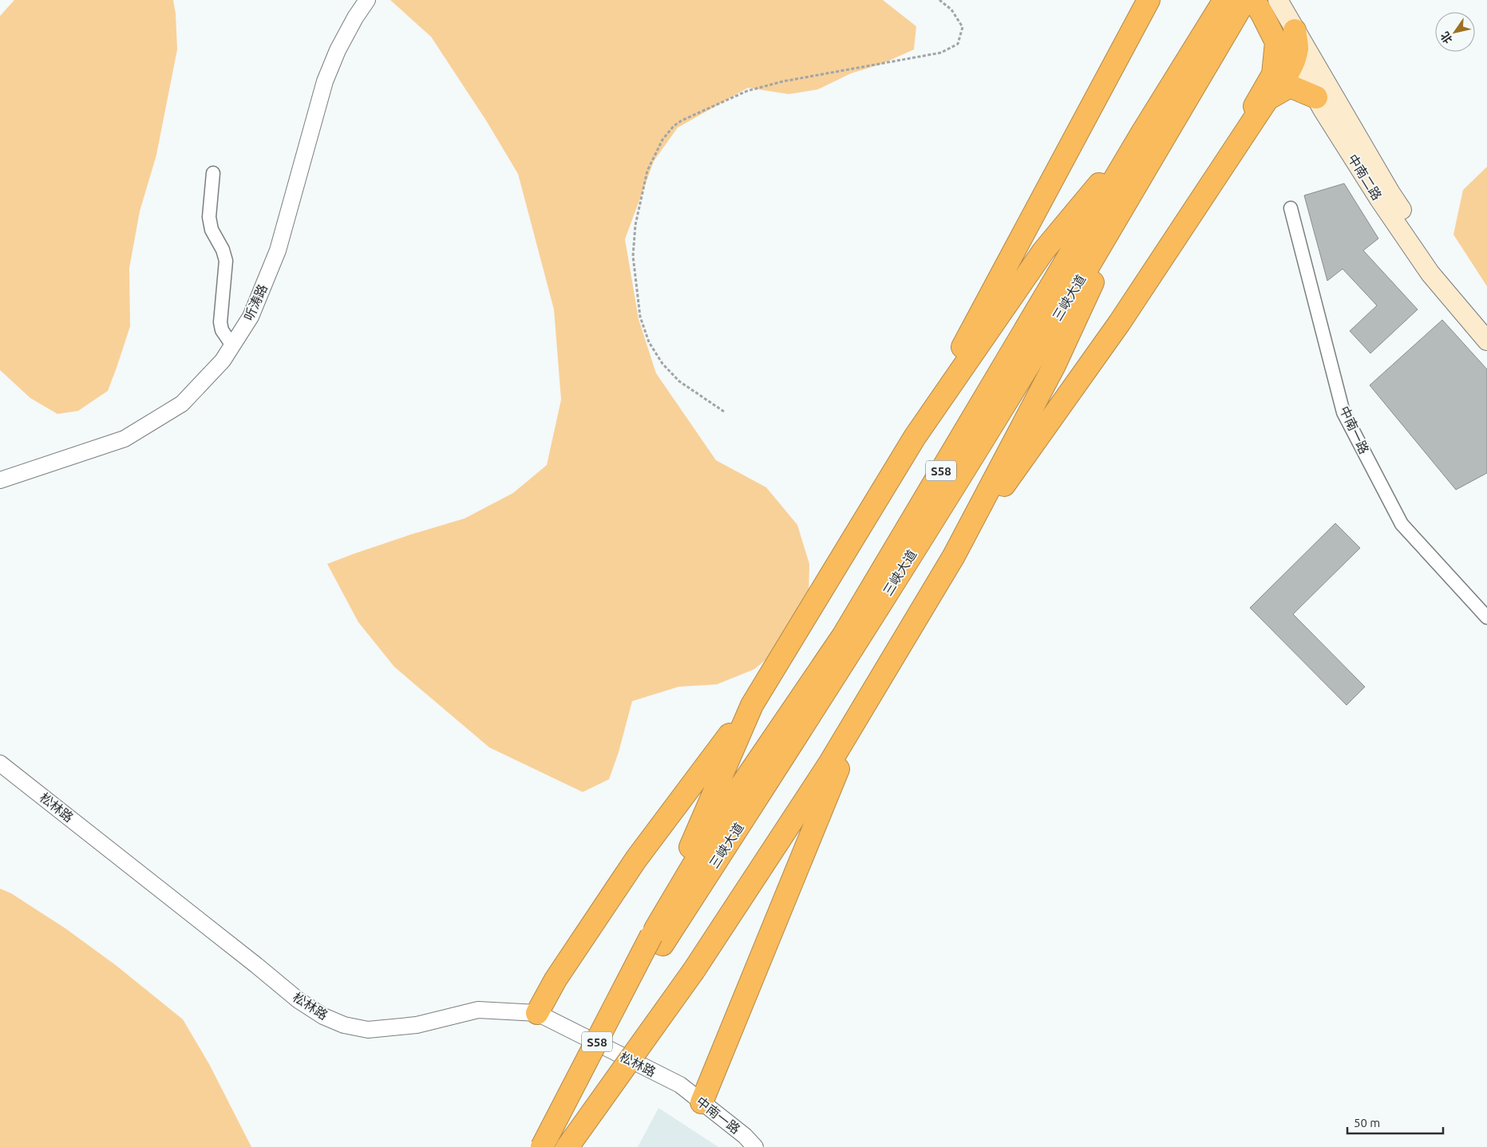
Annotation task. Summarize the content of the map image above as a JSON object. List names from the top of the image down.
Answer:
{
  "streets": {
    "highway": ["三峡大道", "S58"],
    "main road": ["中南二路"],
    "street": ["听涛路", "中南一路", "松林路"]
  },
  "crossings": [
    ["中南一路", "松林路"]
  ],
  "scale_bar": "50 m",
  "north": "bottom left"
}
